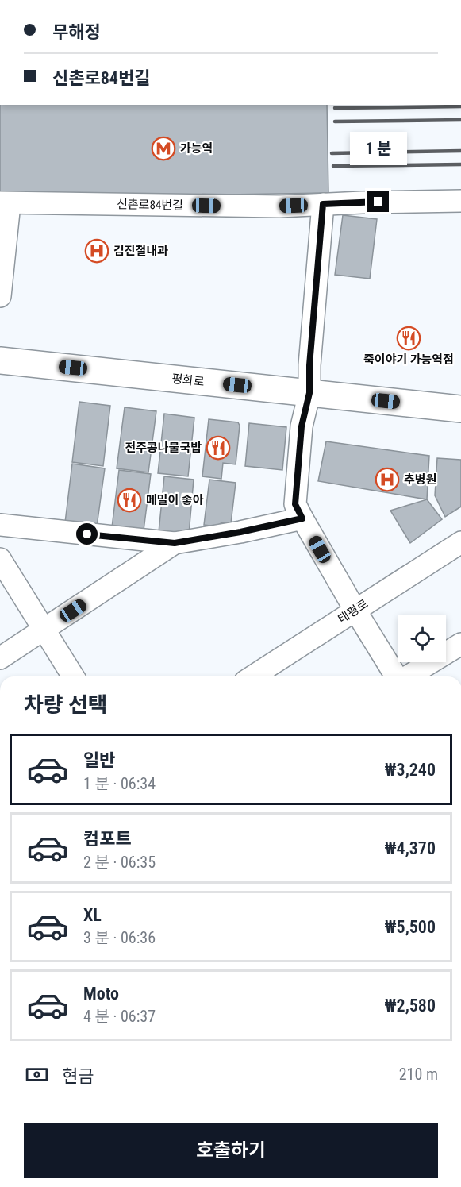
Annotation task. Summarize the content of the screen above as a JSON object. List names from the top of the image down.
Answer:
{
  "streets": {
    "main road": ["평화로"],
    "street": ["신촌로84번길", "태평로"]
  },
  "places": {
    "metro station": ["가능역"],
    "hospital": ["김진철내과", "추병원"],
    "restaurant": ["죽이야기 가능역점", "전주콩나물국밥", "메밀이 좋아"]
  },
  "page": {
    "banner": ["무해정", "신촌로84번길"],
    "bubble": "1 분",
    "heading": "차량 선택",
    "list": [
      {
        "name": "일반",
        "note": "1 분 · 06:34",
        "value": "₩3,240"
      },
      {
        "name": "컴포트",
        "note": "2 분 · 06:35",
        "value": "₩4,370"
      },
      {
        "name": "XL",
        "note": "3 분 · 06:36",
        "value": "₩5,500"
      },
      {
        "name": "Moto",
        "note": "4 분 · 06:37",
        "value": "₩2,580"
      }
    ],
    "pay": ["현금", "210 m"],
    "buttons": "호출하기"
  }
}
